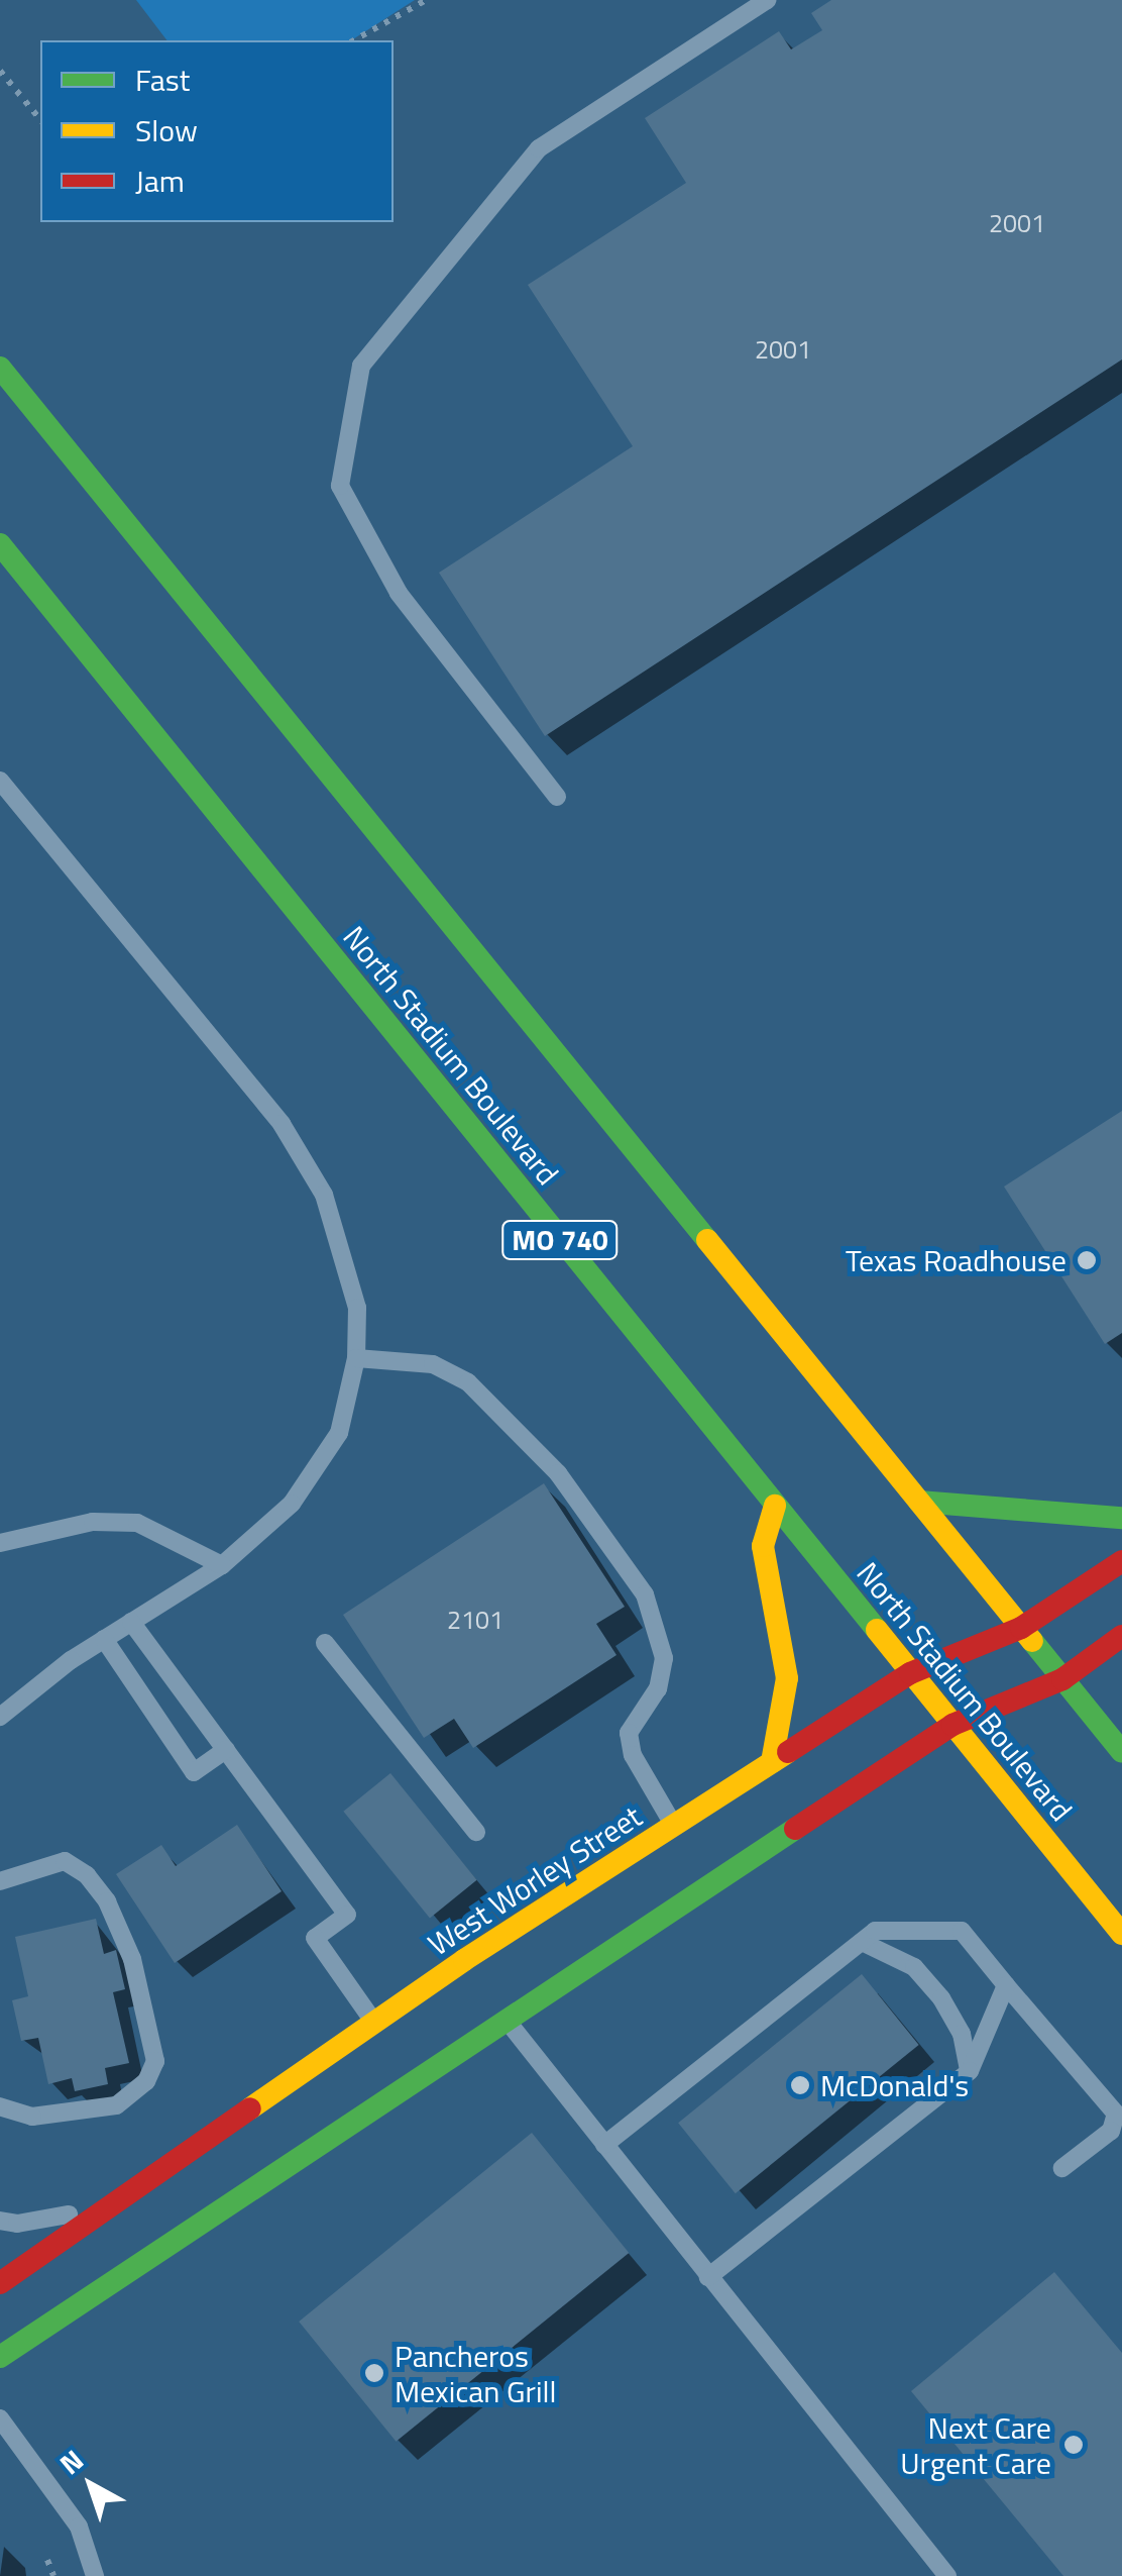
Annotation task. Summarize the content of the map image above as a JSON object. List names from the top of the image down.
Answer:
{
  "streets": {
    "main road": ["North Stadium Boulevard", "MO 740", "West Worley Street"]
  },
  "crossings": [
    ["North Stadium Boulevard", "West Worley Street"]
  ],
  "places": [
    "Texas Roadhouse",
    "McDonald's",
    "Pancheros Mexican Grill",
    "Next Care Urgent Care"
  ],
  "house_numbers": ["2001", "2001", "2101"],
  "legend": ["Fast", "Slow", "Jam"],
  "north": "top left"
}
